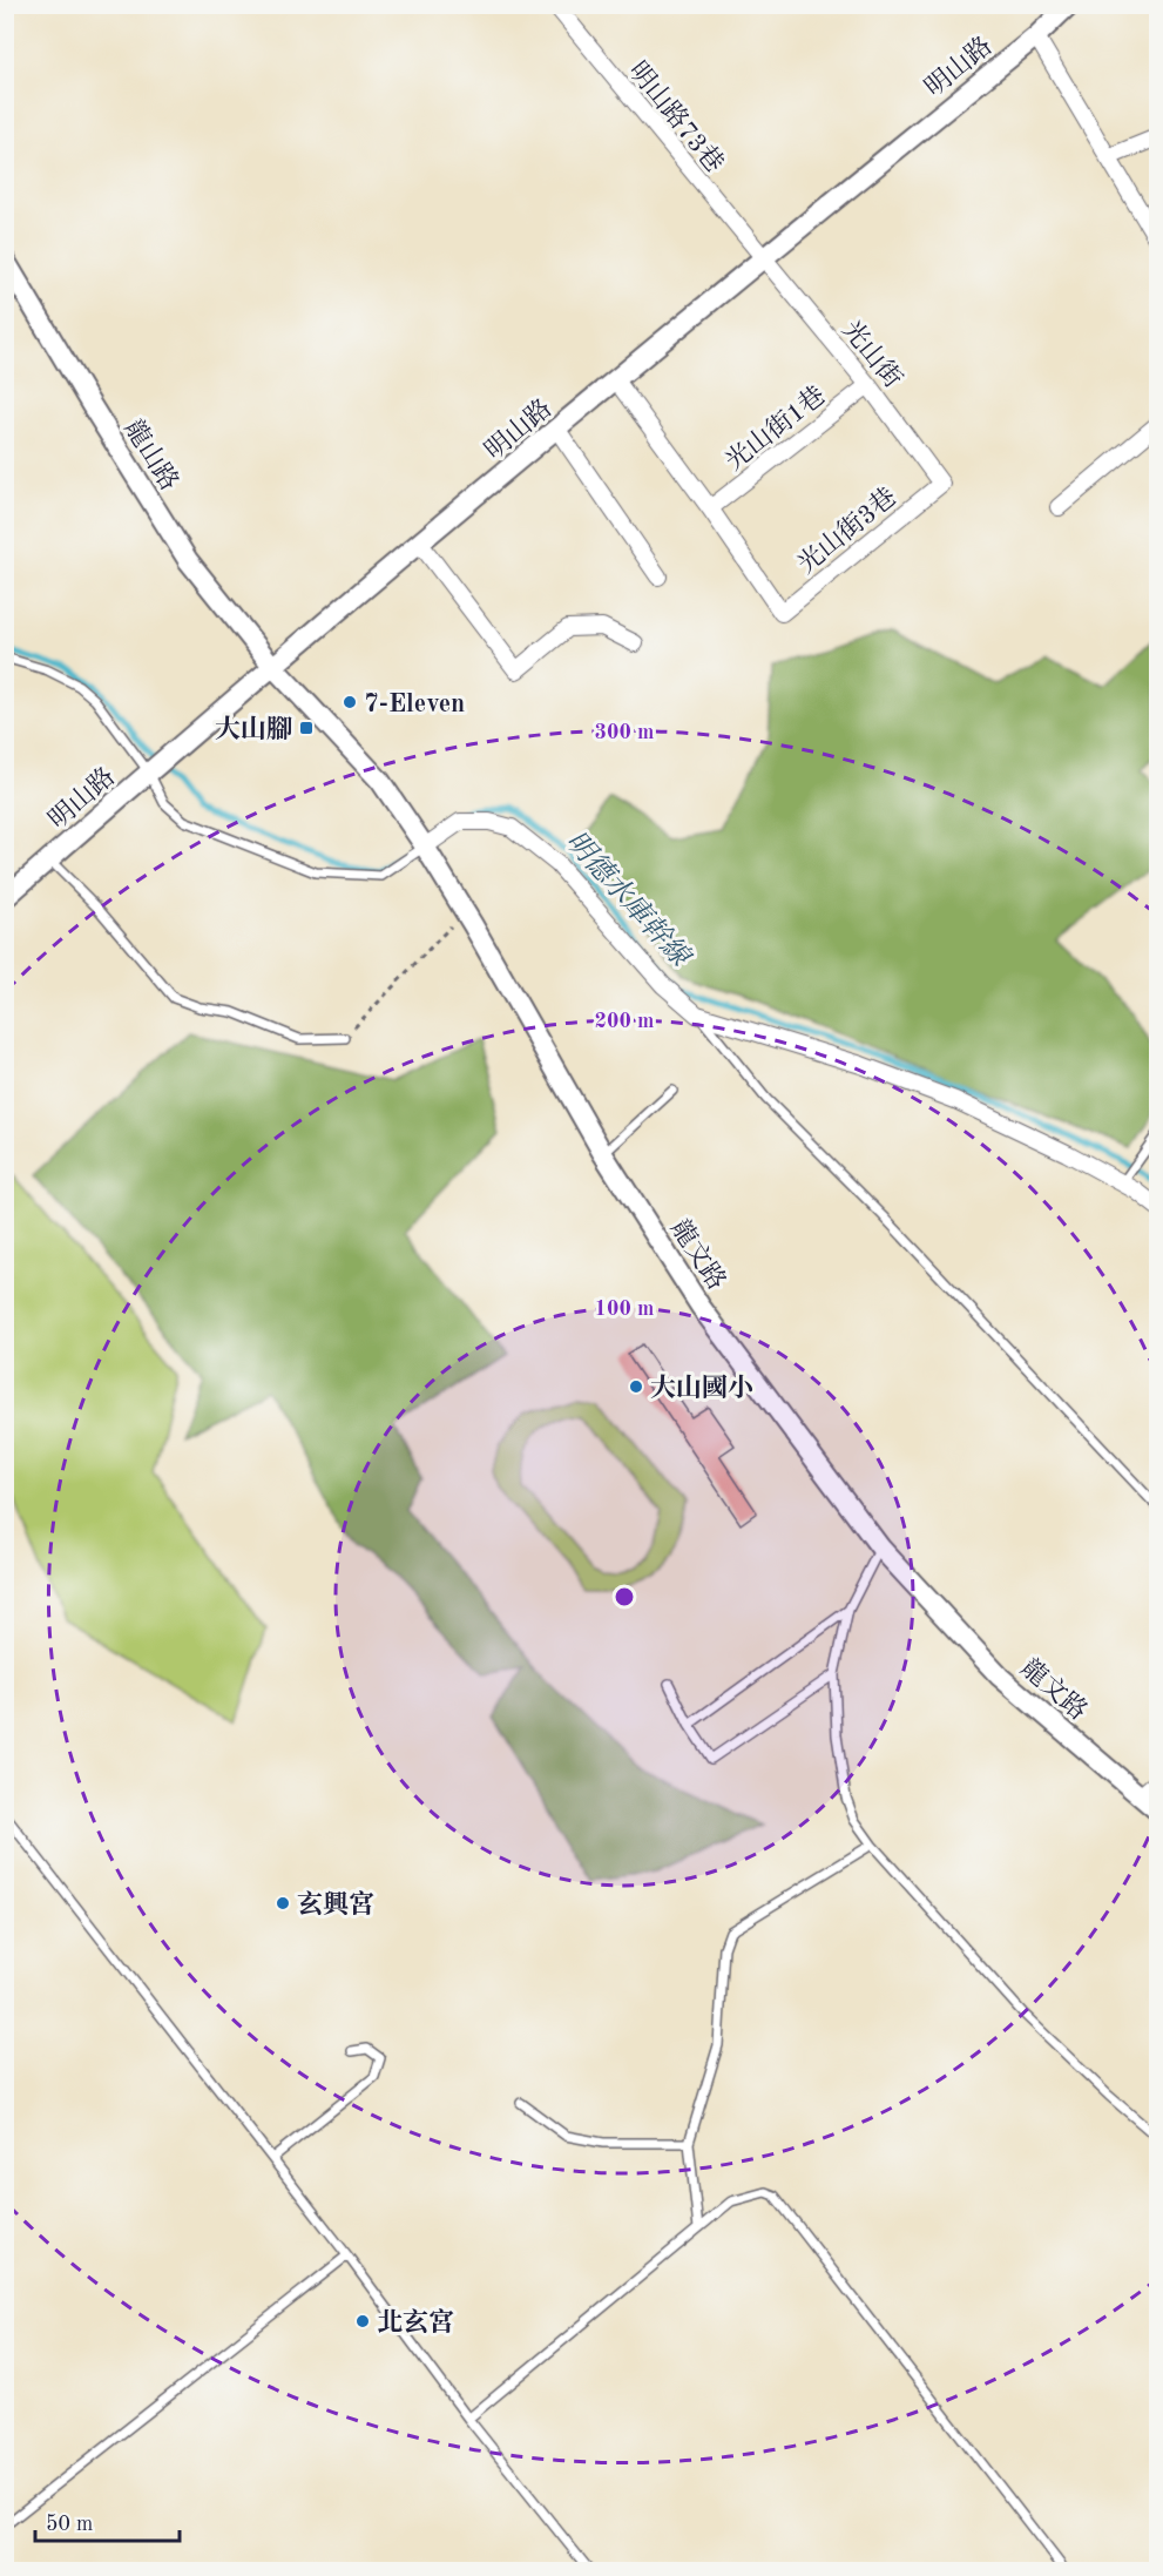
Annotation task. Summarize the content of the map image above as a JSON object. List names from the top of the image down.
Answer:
{
  "streets": {
    "street": [
      "明山路",
      "明山路73巷",
      "光山街",
      "光山街1巷",
      "龍山路",
      "光山街3巷",
      "龍文路"
    ]
  },
  "crossings": [
    ["明山路", "明山路73巷"],
    ["明山路", "光山街"],
    ["明山路", "龍山路"],
    ["明山路", "龍文路"],
    ["明山路73巷", "光山街"],
    ["光山街", "光山街1巷"],
    ["光山街", "光山街3巷"],
    ["光山街1巷", "光山街3巷"],
    ["龍山路", "龍文路"]
  ],
  "water": ["明德水庫幹線"],
  "places": {
    "other": [
      "7-Eleven",
      "大山國小",
      "玄興宮",
      "北玄宮"
    ],
    "transit": ["大山腳"]
  },
  "scale_bar": "50 m",
  "rings": ["300 m", "200 m", "100 m"]
}
